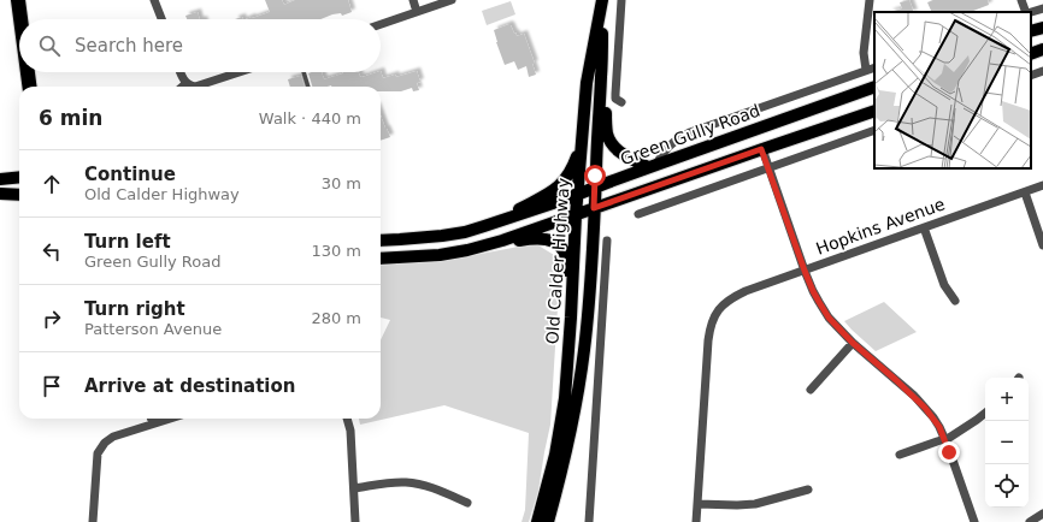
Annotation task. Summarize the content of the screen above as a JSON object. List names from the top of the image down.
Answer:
{
  "streets": {
    "main road": ["Green Gully Road", "Old Calder Highway"],
    "street": ["Hopkins Avenue"]
  },
  "crossings": [
    ["Green Gully Road", "Old Calder Highway"]
  ],
  "page": {
    "search": "Search here",
    "heading": ["6 min", "Walk · 440 m"],
    "list": [
      ["Continue", "Old Calder Highway", "30 m"],
      ["Turn left", "Green Gully Road", "130 m"],
      ["Turn right", "Patterson Avenue", "280 m"],
      "Arrive at destination"
    ],
    "map_buttons": ["+", "−"]
  }
}
